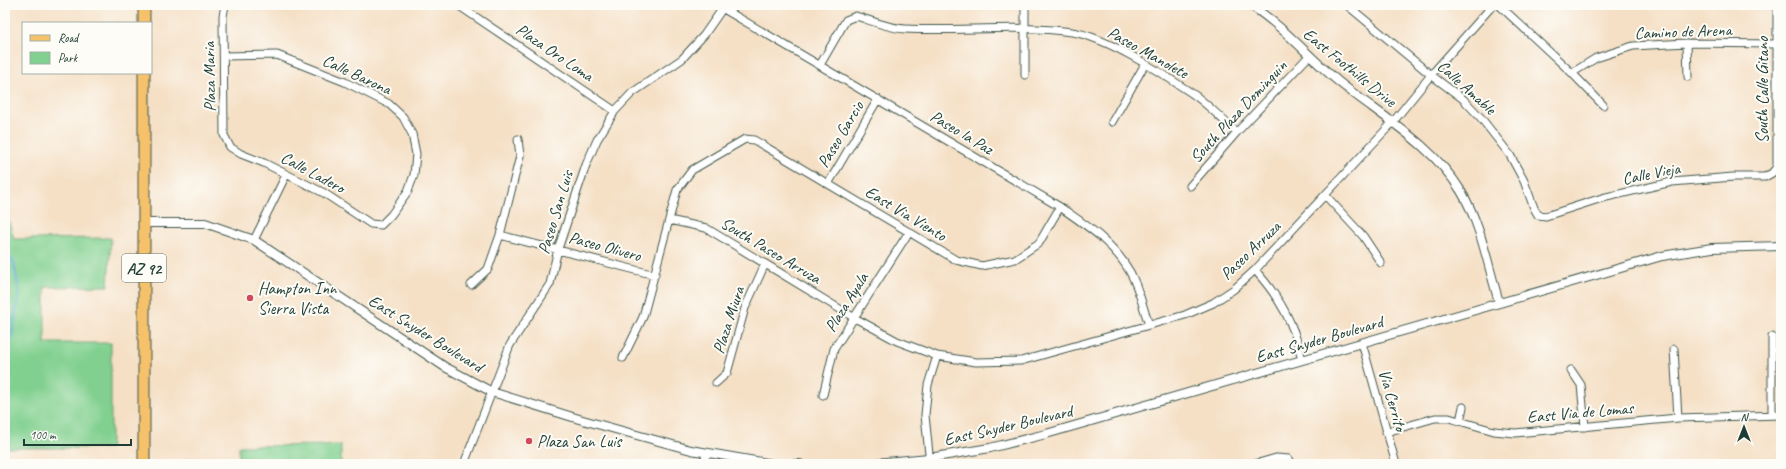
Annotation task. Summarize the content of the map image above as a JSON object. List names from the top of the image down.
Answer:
{
  "streets": {
    "main road": ["AZ 92"],
    "street": [
      "Camino de Arena",
      "Plaza Oro Loma",
      "Paseo Manolete",
      "East Foothills Drive",
      "Calle Barona",
      "Plaza Maria",
      "Calle Amable",
      "South Calle Gitano",
      "South Plaza Dominguin",
      "Paseo la Paz",
      "Paseo Garcio",
      "Calle Ladero",
      "Calle Vieja",
      "Paseo San Luis",
      "East Via Viento",
      "Paseo Olivero",
      "South Paseo Arruza",
      "Paseo Arruza",
      "Plaza Ayala",
      "Plaza Miura",
      "East Snyder Boulevard",
      "Via Cerrito",
      "East Via de Lomas"
    ]
  },
  "crossings": [
    ["Camino de Arena", "South Calle Gitano"],
    ["Plaza Oro Loma", "Paseo San Luis"],
    ["Paseo Manolete", "South Plaza Dominguin"],
    ["Paseo Manolete", "Paseo la Paz"],
    ["East Foothills Drive", "South Plaza Dominguin"],
    ["East Foothills Drive", "Paseo Arruza"],
    ["East Foothills Drive", "East Snyder Boulevard"],
    ["Calle Barona", "Plaza Maria"],
    ["Calle Barona", "Calle Ladero"],
    ["Plaza Maria", "Calle Ladero"],
    ["Calle Amable", "Calle Vieja"],
    ["Calle Amable", "Paseo Arruza"],
    ["South Calle Gitano", "Calle Vieja"],
    ["Paseo la Paz", "Paseo Garcio"],
    ["Paseo la Paz", "Paseo San Luis"],
    ["Paseo la Paz", "East Via Viento"],
    ["Paseo la Paz", "Paseo Arruza"],
    ["Paseo Garcio", "East Via Viento"],
    ["Paseo San Luis", "Paseo Olivero"],
    ["Paseo San Luis", "East Snyder Boulevard"],
    ["East Via Viento", "Paseo Olivero"],
    ["East Via Viento", "South Paseo Arruza"],
    ["East Via Viento", "Plaza Ayala"],
    ["South Paseo Arruza", "Paseo Arruza"],
    ["South Paseo Arruza", "Plaza Ayala"],
    ["South Paseo Arruza", "Plaza Miura"],
    ["Paseo Arruza", "Plaza Ayala"],
    ["AZ 92", "East Snyder Boulevard"],
    ["East Snyder Boulevard", "Via Cerrito"],
    ["Via Cerrito", "East Via de Lomas"]
  ],
  "places": ["Hampton Inn Sierra Vista", "Plaza San Luis"],
  "legend": ["Road", "Park"],
  "scale_bar": "100 m",
  "north": "top"
}
